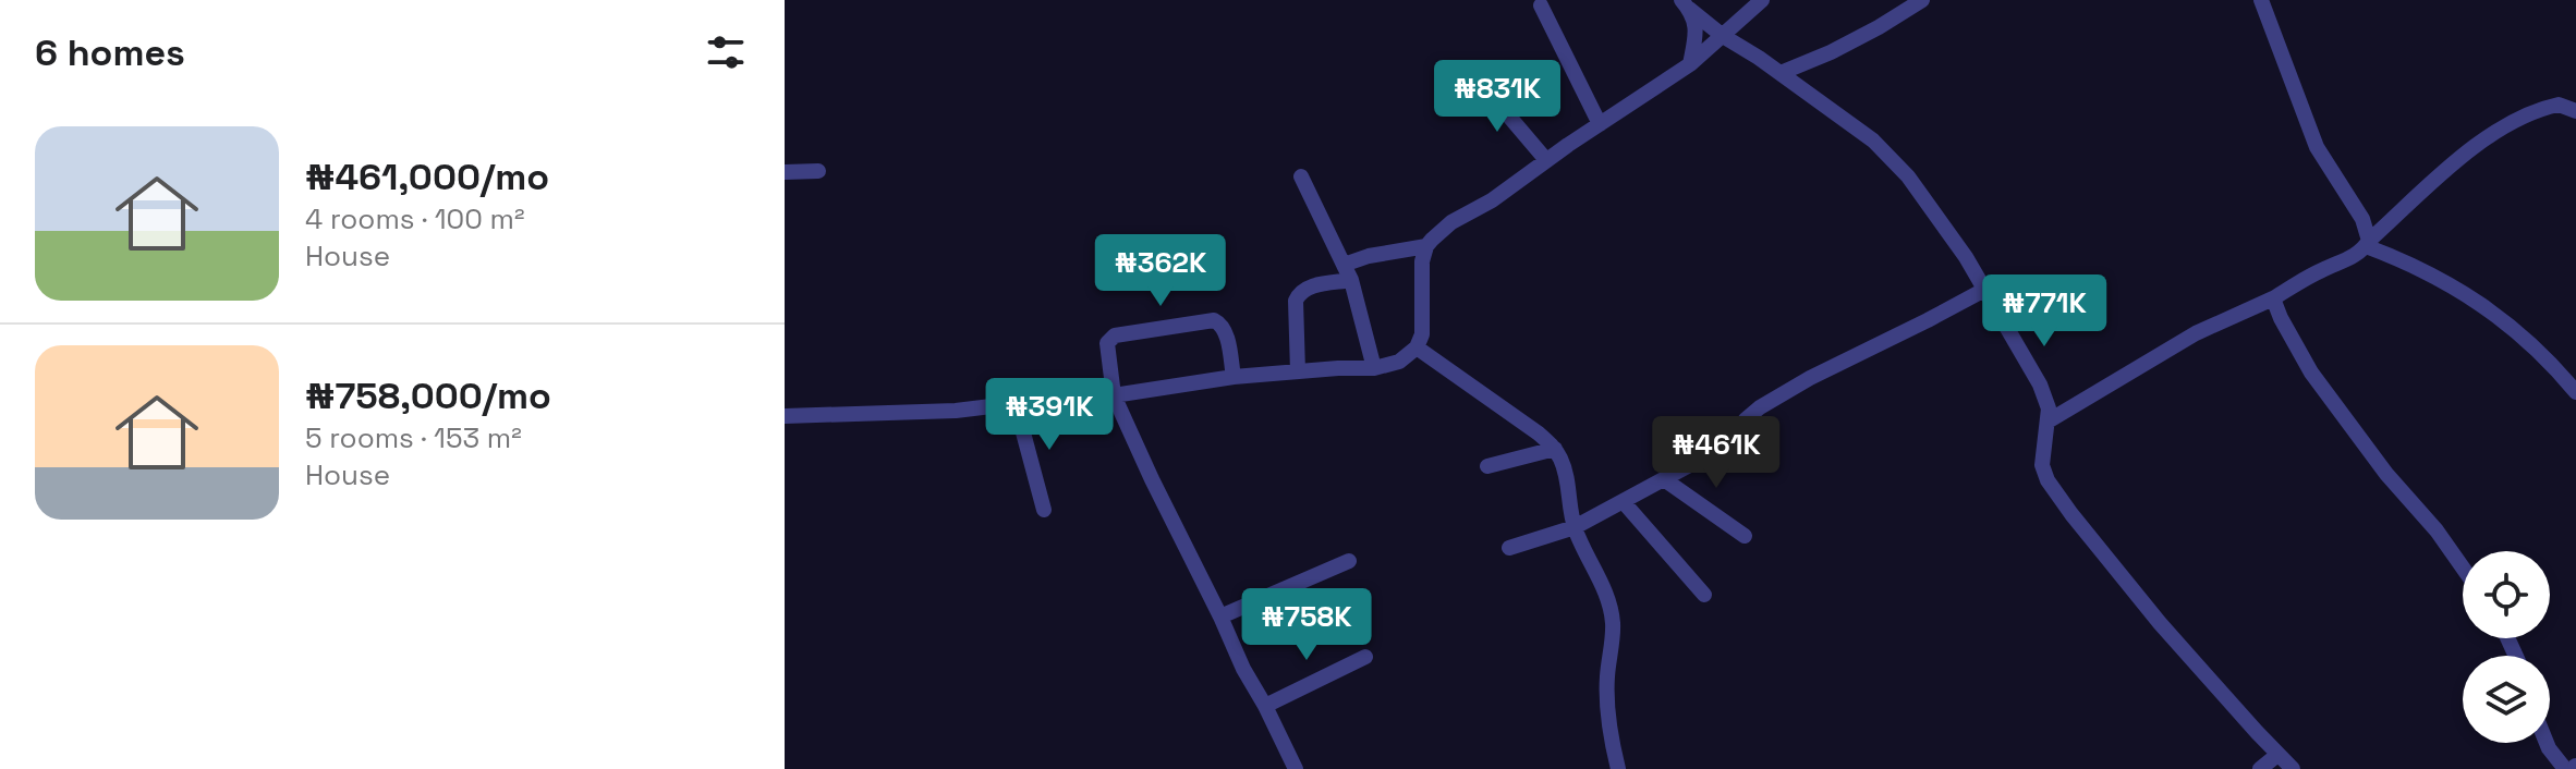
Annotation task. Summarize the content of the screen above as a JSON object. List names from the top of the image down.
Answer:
{
  "page": {
    "heading": "6 homes",
    "price": [
      "₦831K",
      "₦362K",
      "₦771K",
      "₦391K",
      "₦461K",
      "₦758K"
    ],
    "list": [
      {
        "name": "₦461,000/mo",
        "note": "4 rooms · 100 m² · House"
      },
      {
        "name": "₦758,000/mo",
        "note": "5 rooms · 153 m² · House"
      }
    ]
  }
}
